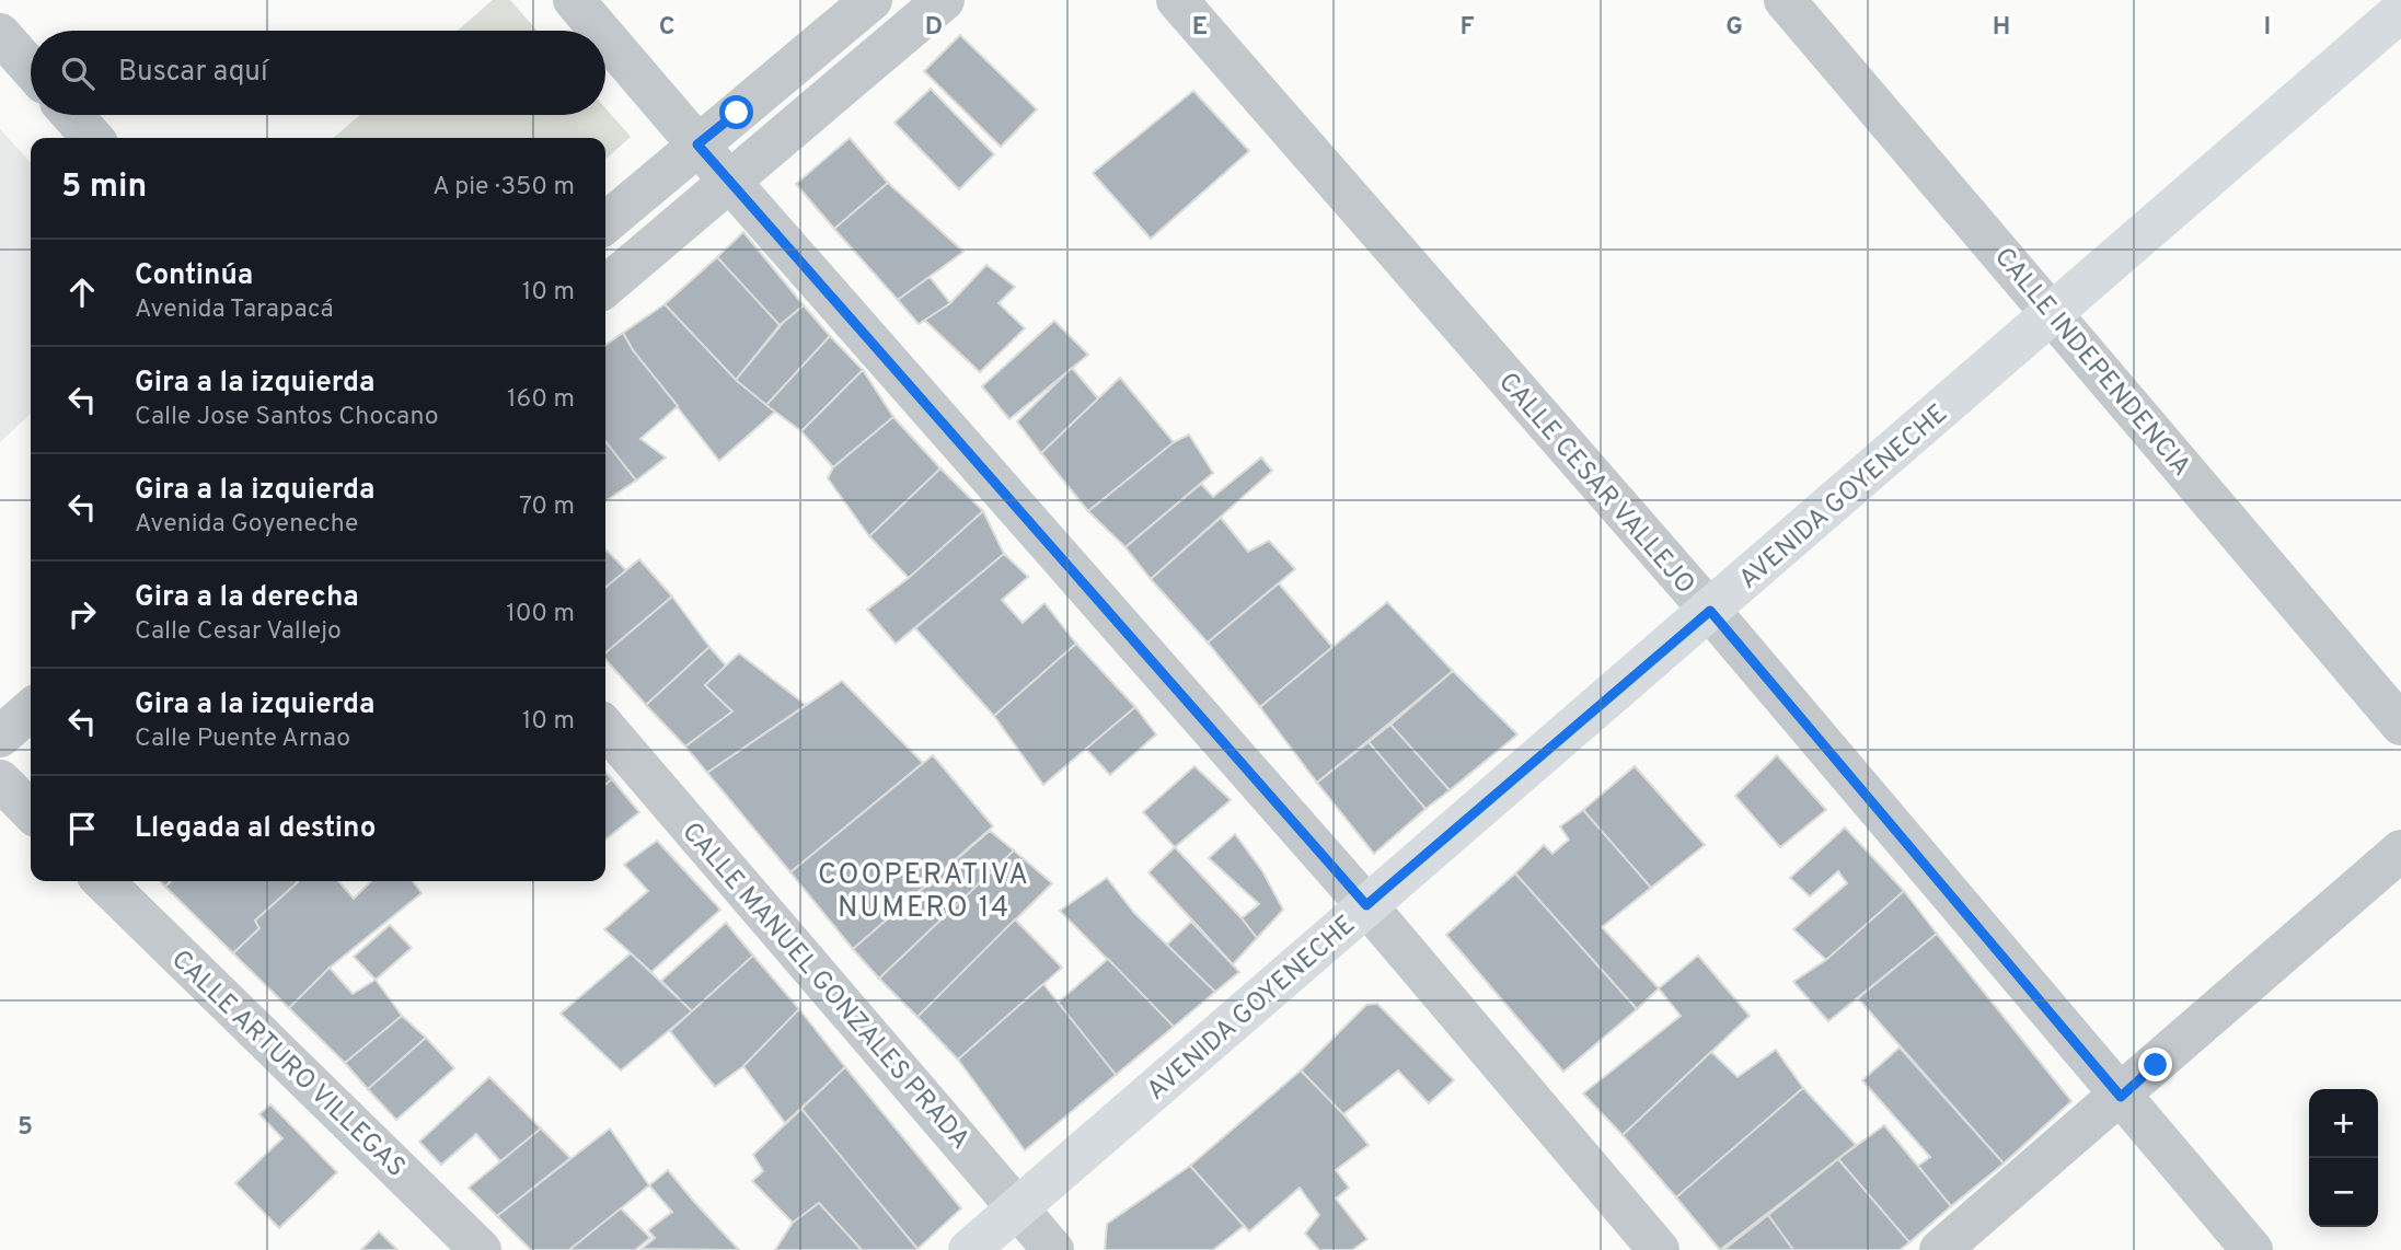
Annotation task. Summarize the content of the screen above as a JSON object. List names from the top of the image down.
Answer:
{
  "streets": {
    "main road": ["AVENIDA GOYENECHE"],
    "street": [
      "CALLE INDEPENDENCIA",
      "CALLE CESAR VALLEJO",
      "CALLE MANUEL GONZALES PRADA",
      "CALLE ARTURO VILLEGAS"
    ]
  },
  "crossings": [
    ["CALLE INDEPENDENCIA", "AVENIDA GOYENECHE"],
    ["CALLE CESAR VALLEJO", "AVENIDA GOYENECHE"],
    ["AVENIDA GOYENECHE", "CALLE MANUEL GONZALES PRADA"]
  ],
  "districts": ["COOPERATIVA NUMERO 14"],
  "page": {
    "search": "Buscar aquí",
    "heading": ["5 min", "A pie · 350 m"],
    "list": [
      ["Continúa", "Avenida Tarapacá", "10 m"],
      ["Gira a la izquierda", "Calle Jose Santos Chocano", "160 m"],
      ["Gira a la izquierda", "Avenida Goyeneche", "70 m"],
      ["Gira a la derecha", "Calle Cesar Vallejo", "100 m"],
      ["Gira a la izquierda", "Calle Puente Arnao", "10 m"],
      "Llegada al destino"
    ],
    "map_buttons": ["+", "−"]
  },
  "grid": {
    "columns": [
      "C",
      "D",
      "E",
      "F",
      "G",
      "H",
      "I"
    ],
    "rows": ["5"]
  }
}
